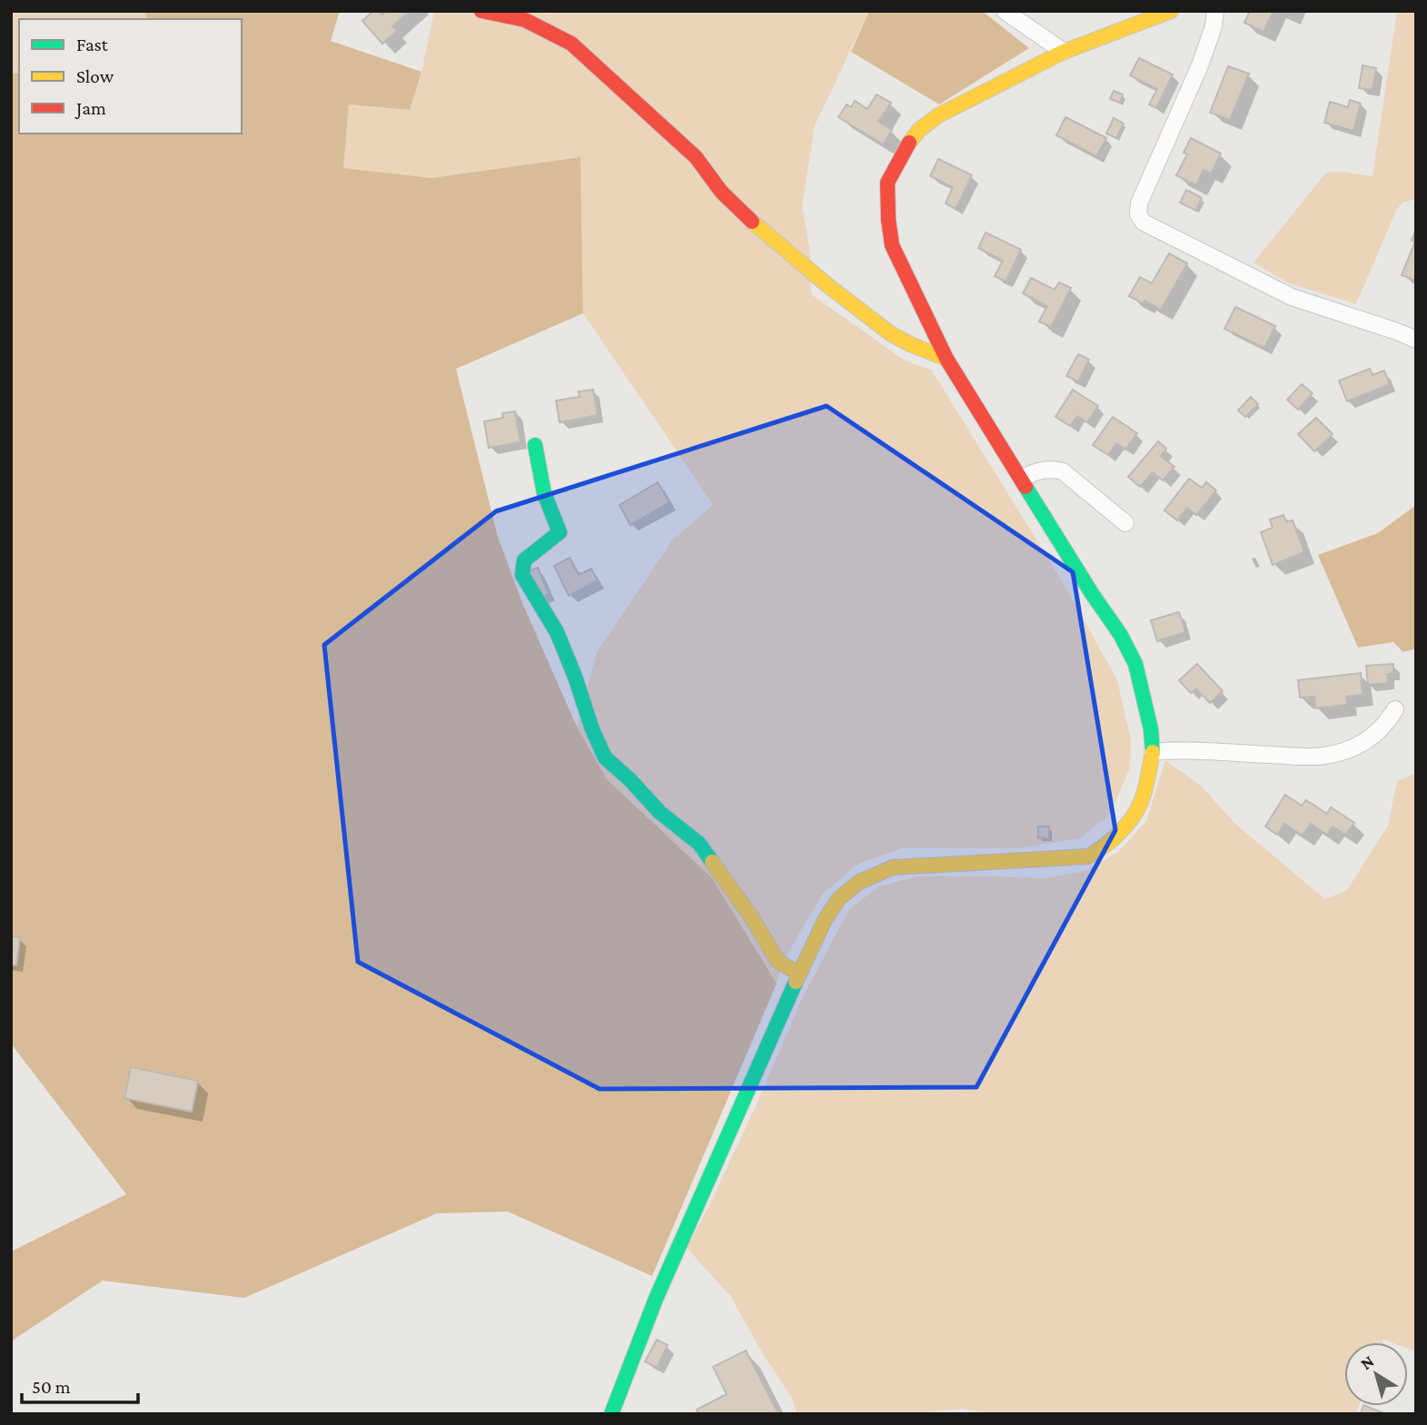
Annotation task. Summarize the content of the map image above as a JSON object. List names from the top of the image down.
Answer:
{
  "legend": ["Fast", "Slow", "Jam"],
  "scale_bar": "50 m",
  "north": "top left"
}
